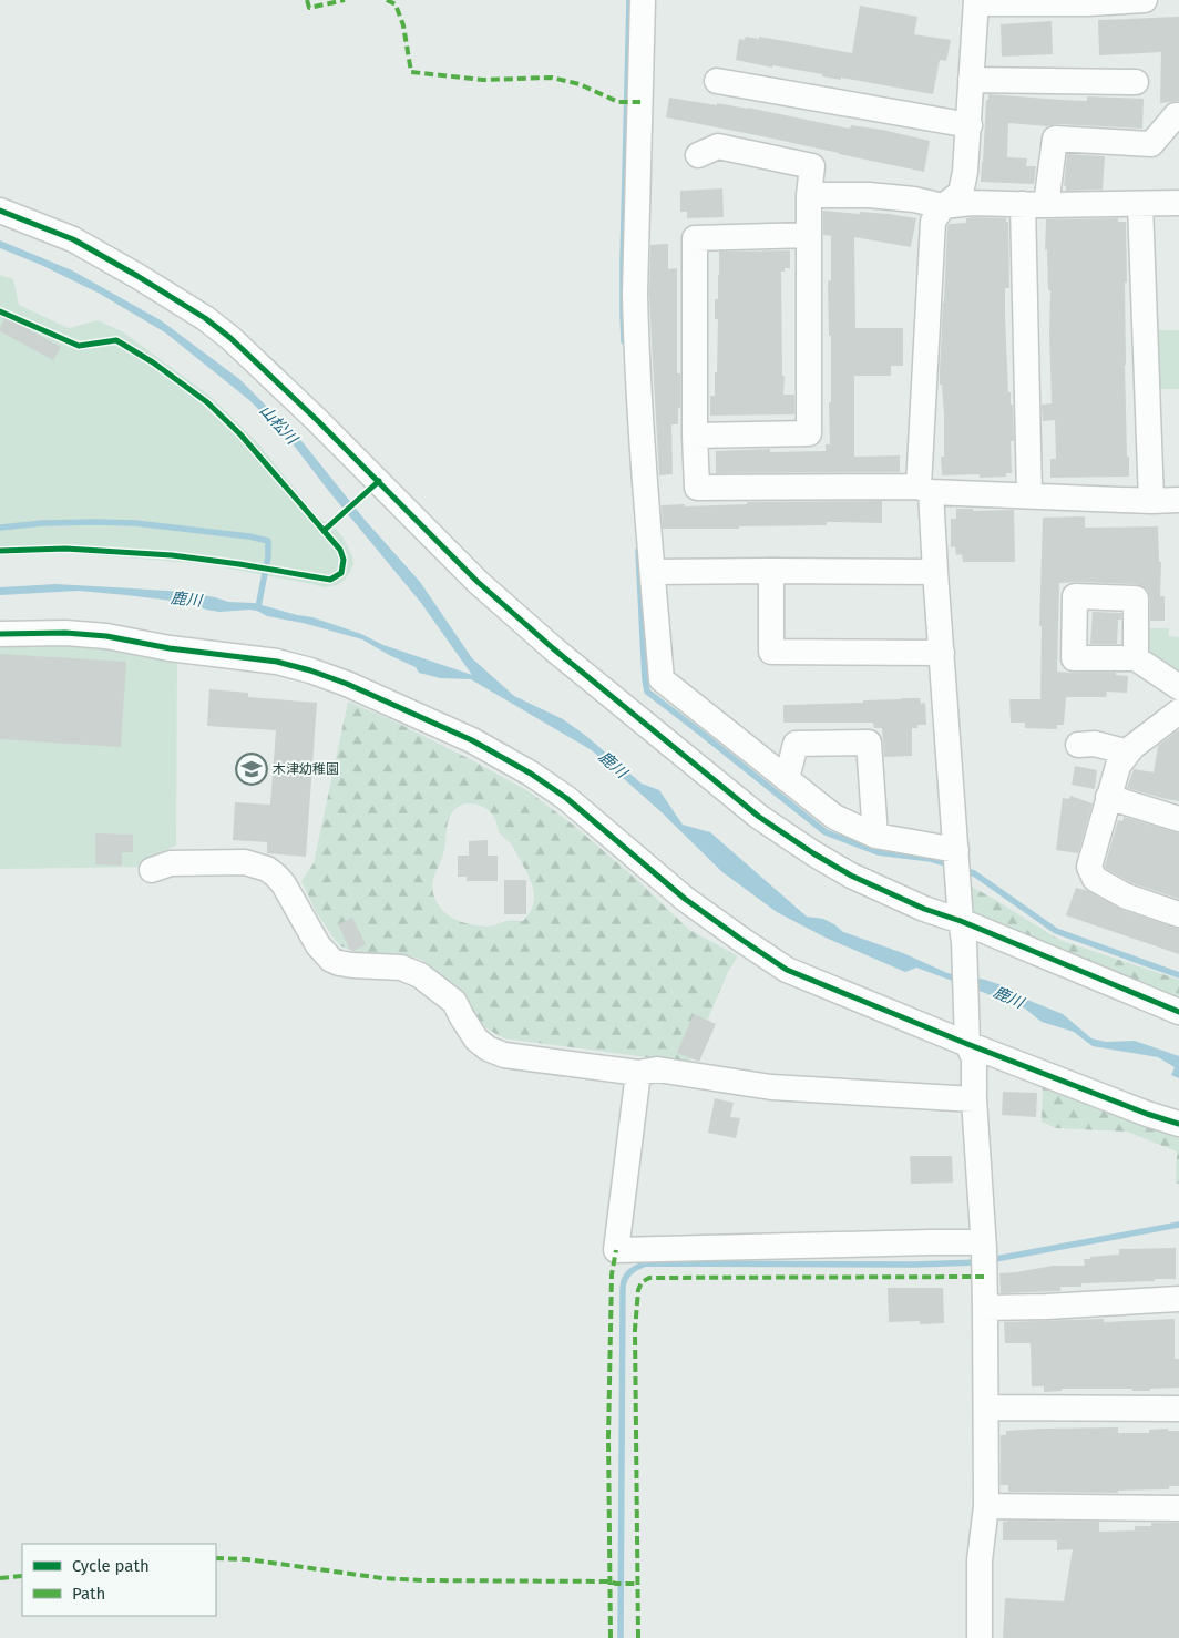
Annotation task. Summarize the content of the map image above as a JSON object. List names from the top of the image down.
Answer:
{
  "water": ["山松川", "鹿川"],
  "places": {
    "school or university": ["木津幼稚園"]
  },
  "legend": ["Cycle path", "Path"]
}
